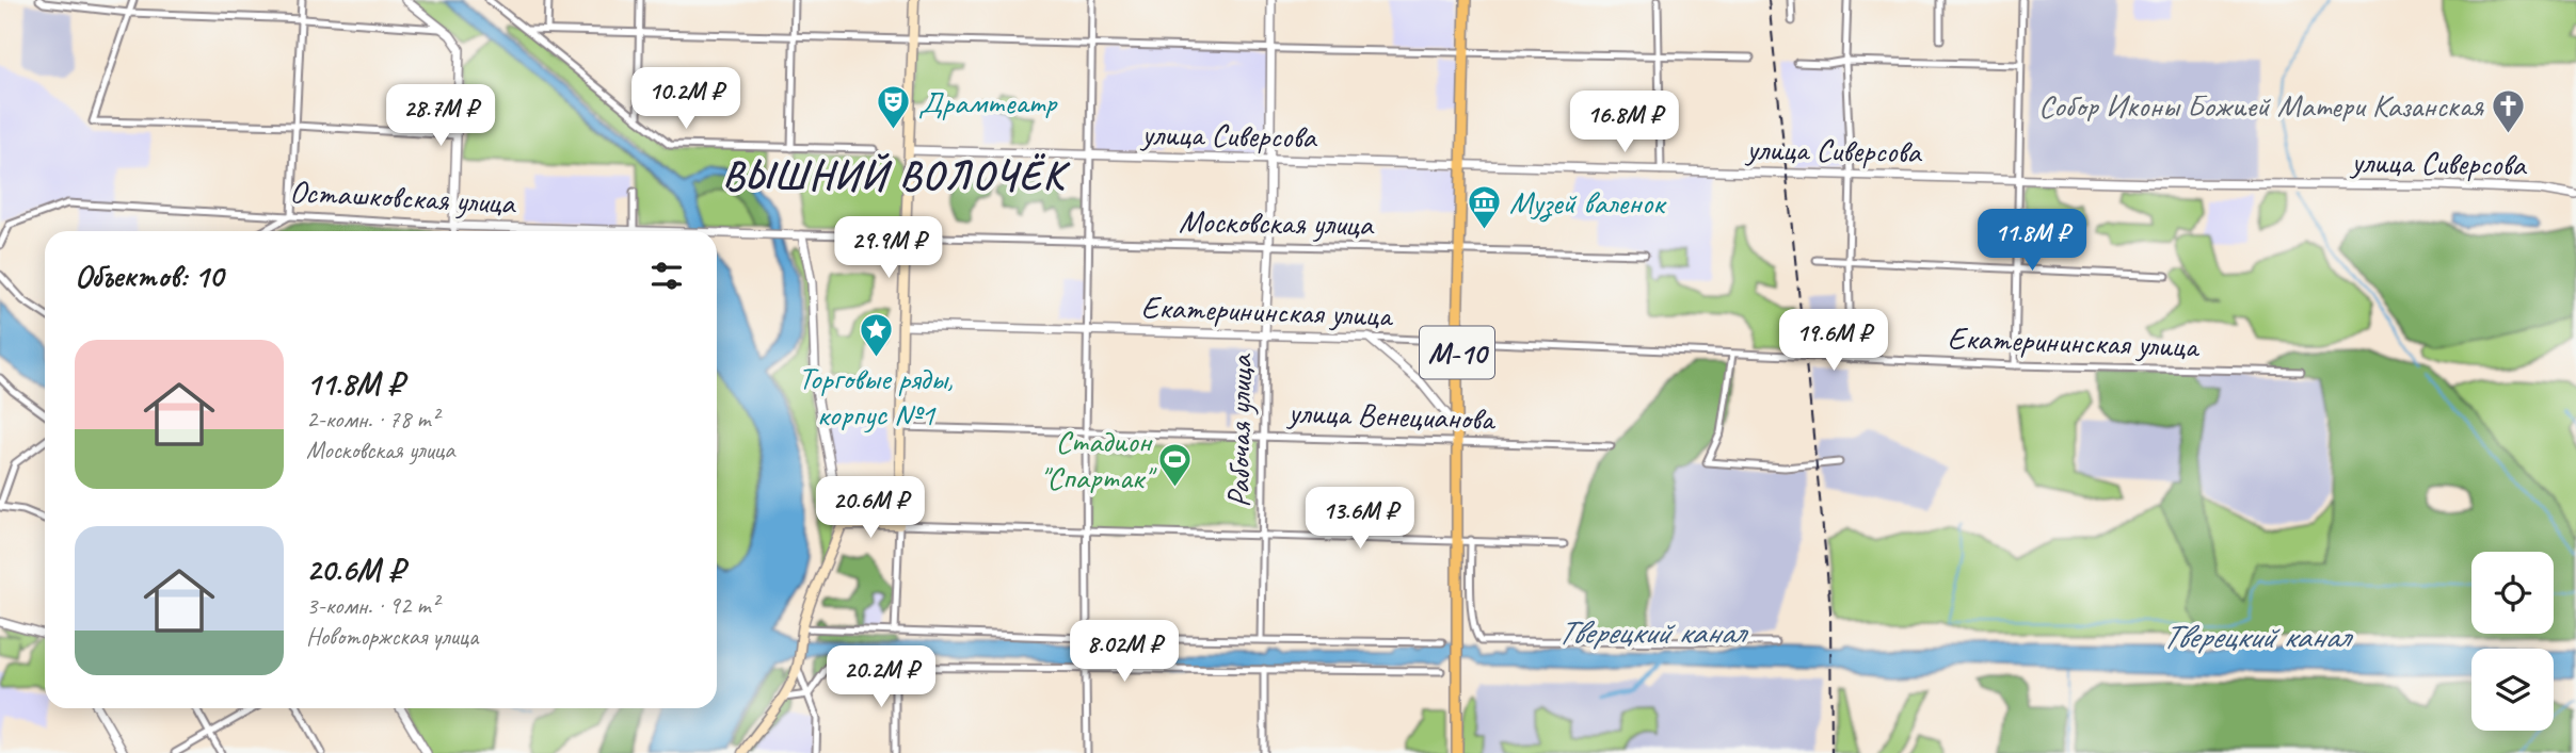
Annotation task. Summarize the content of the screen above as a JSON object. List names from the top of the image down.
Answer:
{
  "streets": {
    "highway": ["М-10"],
    "street": [
      "улица Сиверсова",
      "Осташковская улица",
      "Московская улица",
      "Екатерининская улица",
      "улица Венецианова",
      "Рабочая улица"
    ]
  },
  "crossings": [
    ["улица Сиверсова", "М-10"],
    ["улица Сиверсова", "Рабочая улица"],
    ["Осташковская улица", "Московская улица"],
    ["Московская улица", "М-10"],
    ["Московская улица", "Рабочая улица"],
    ["Екатерининская улица", "М-10"],
    ["Екатерининская улица", "Рабочая улица"],
    ["М-10", "улица Венецианова"],
    ["улица Венецианова", "Рабочая улица"]
  ],
  "districts": ["ВЫШНИЙ ВОЛОЧЁК"],
  "water": ["Тверецкий канал"],
  "places": {
    "theatre": ["Драмтеатр"],
    "church": ["Собор Иконы Божией Матери Казанская"],
    "museum": ["Музей валенок"],
    "place": ["Торговые ряды, корпус №1"],
    "sports": ["Стадион \"Спартак\""]
  },
  "page": {
    "price": [
      "10.2M ₽",
      "28.7M ₽",
      "16.8M ₽",
      "11.8M ₽",
      "29.9M ₽",
      "19.6M ₽",
      "20.6M ₽",
      "13.6M ₽",
      "8.02M ₽",
      "20.2M ₽"
    ],
    "heading": "Объектов: 10",
    "list": [
      {
        "name": "11.8M ₽",
        "note": "2-комн. · 78 m² · Московская улица"
      },
      {
        "name": "20.6M ₽",
        "note": "3-комн. · 92 m² · Новоторжская улица"
      }
    ]
  }
}
